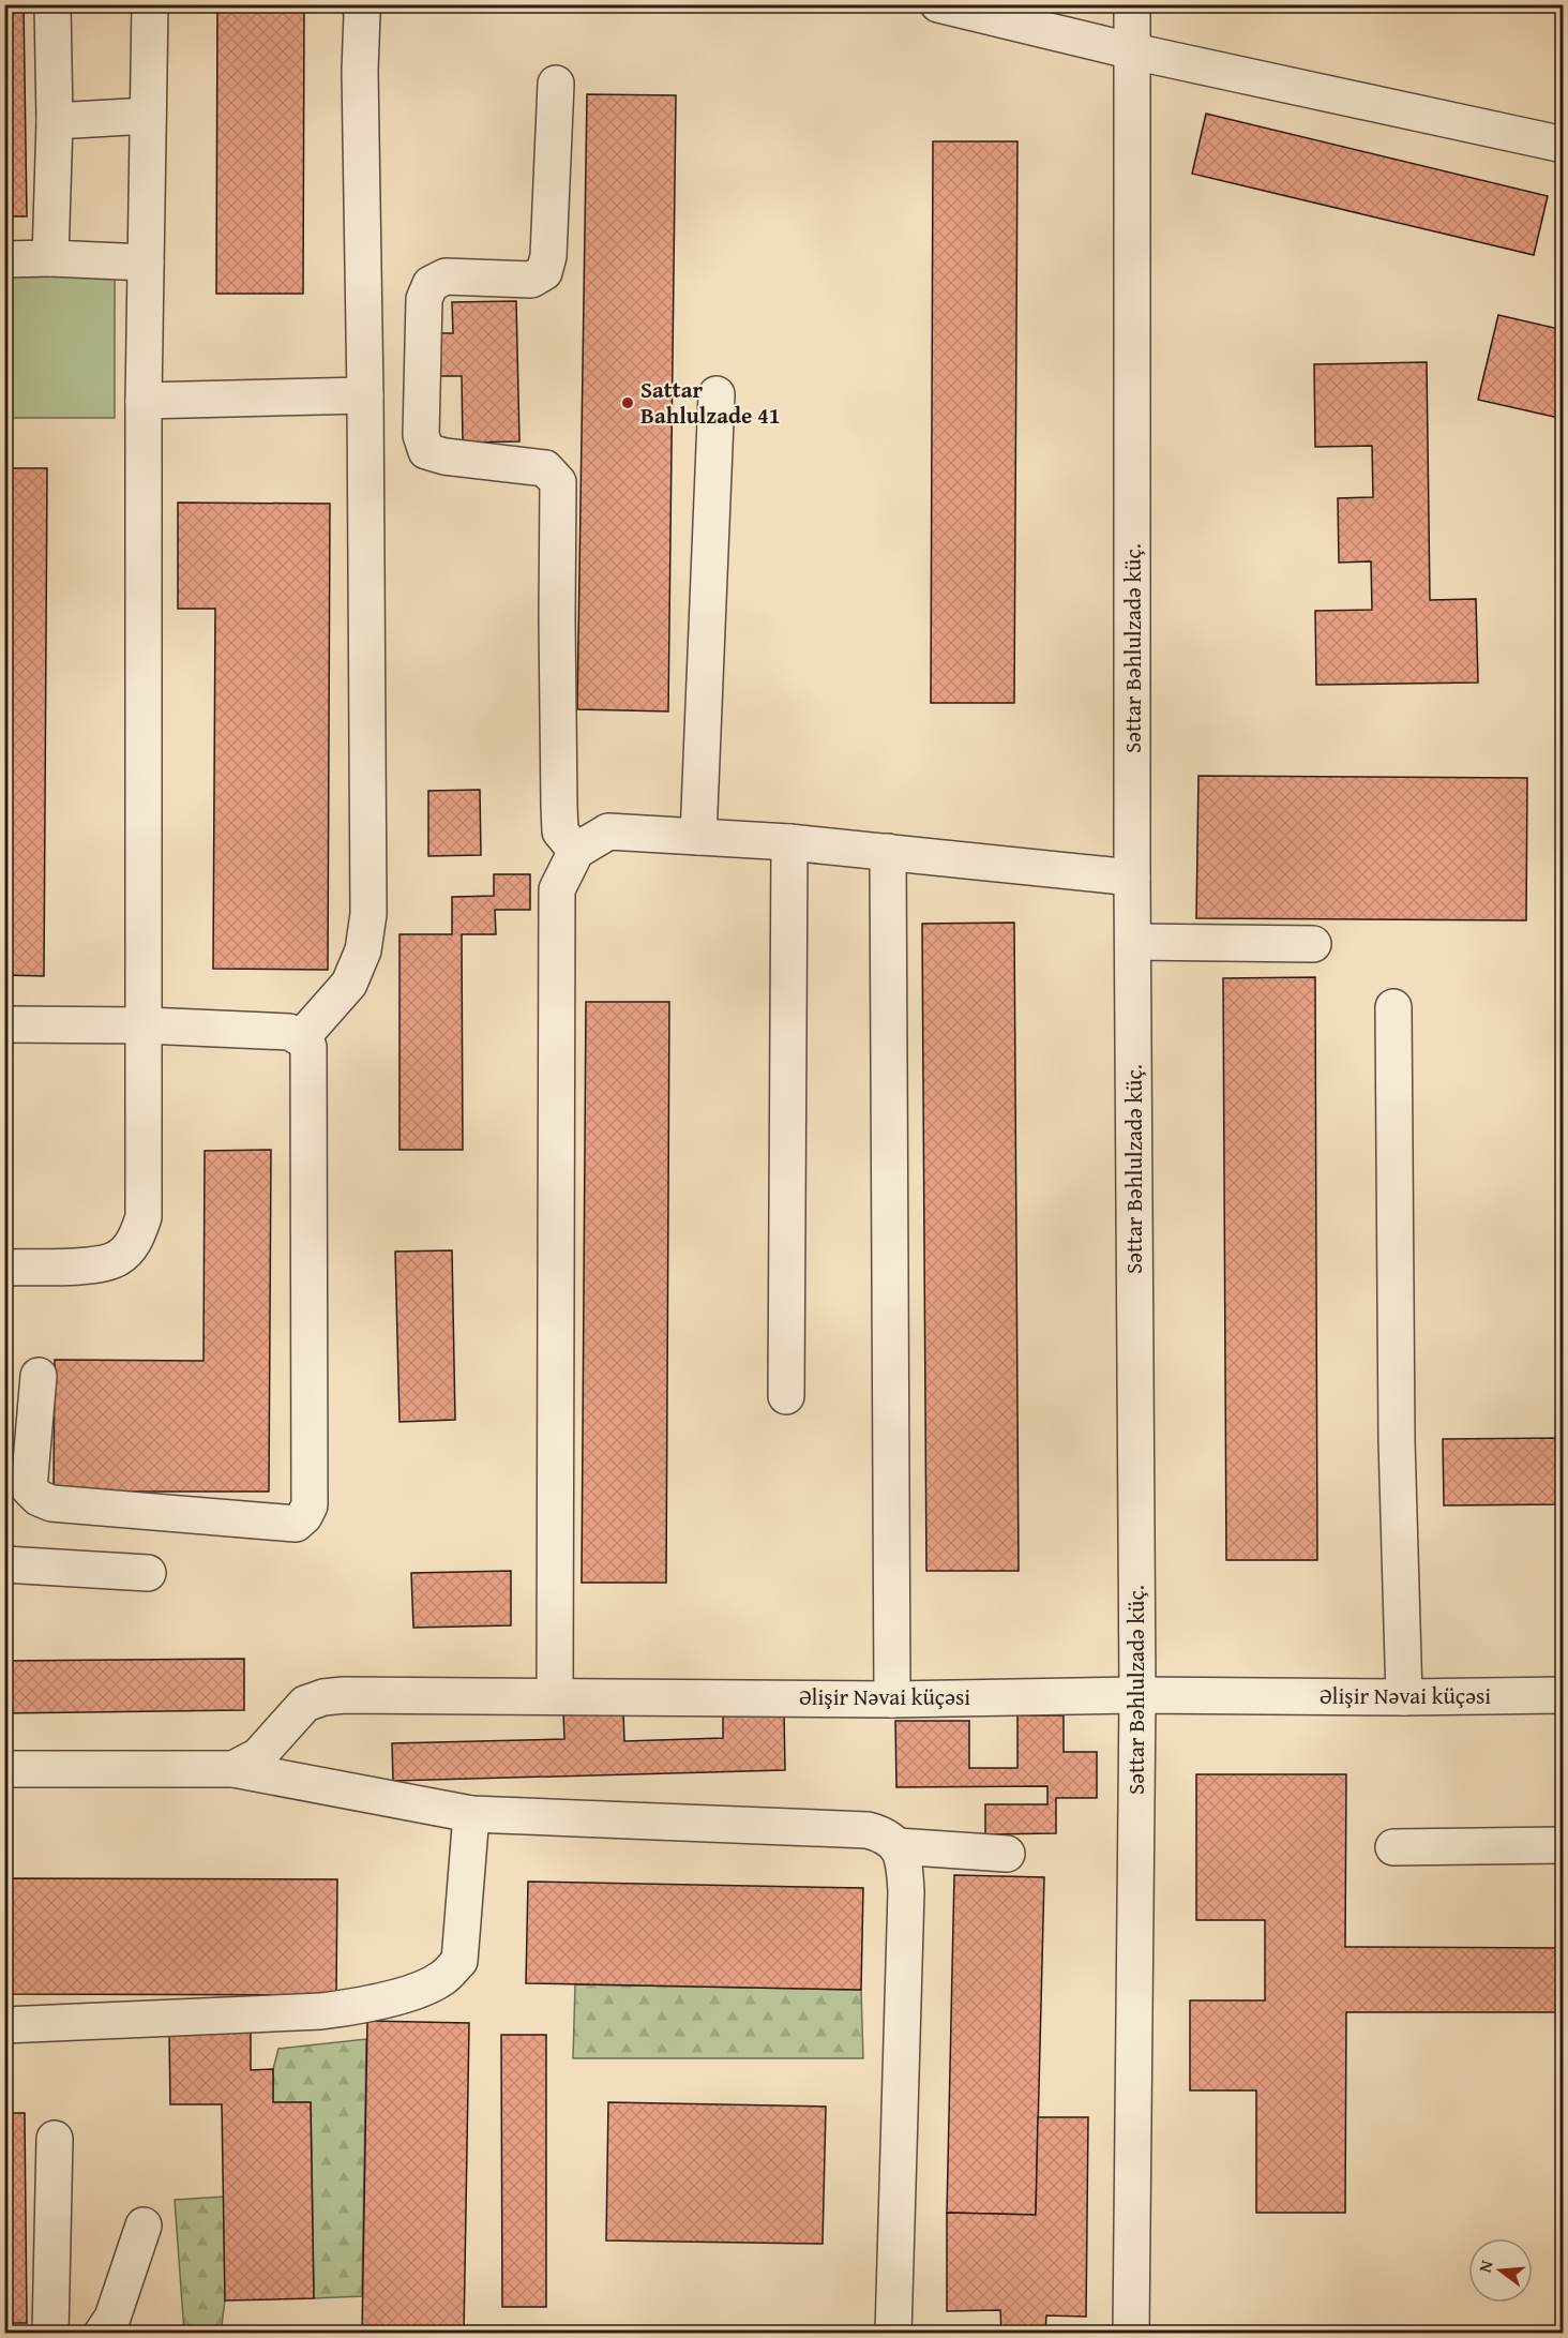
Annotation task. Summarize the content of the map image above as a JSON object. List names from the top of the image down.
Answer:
{
  "streets": {
    "street": ["Səttar Bəhlulzadə küç.", "Əlişir Nəvai küçəsi"]
  },
  "crossings": [
    ["Səttar Bəhlulzadə küç.", "Əlişir Nəvai küçəsi"]
  ],
  "places": ["Sattar Bahlulzade 41"],
  "north": "left"
}
